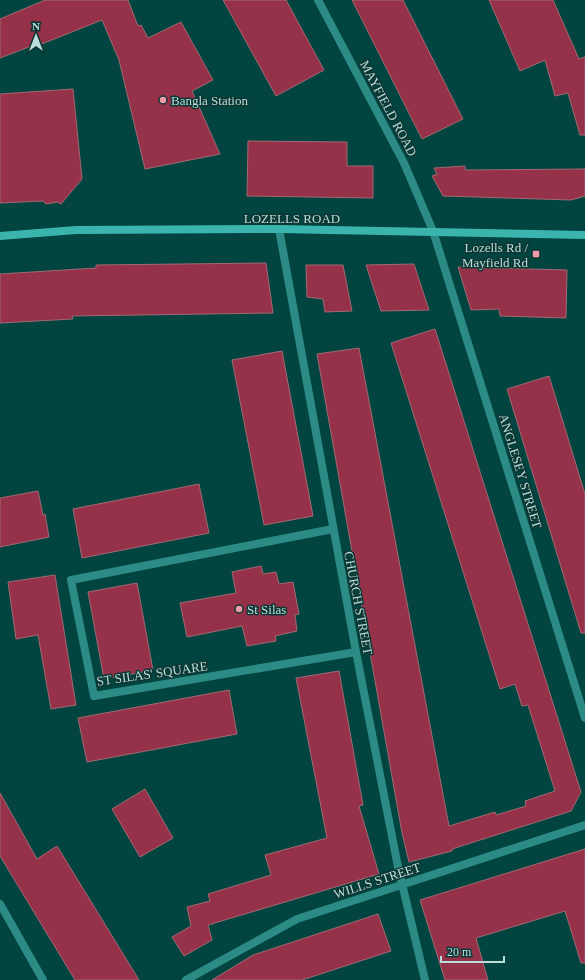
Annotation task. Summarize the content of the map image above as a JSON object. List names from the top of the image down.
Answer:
{
  "streets": {
    "main road": ["LOZELLS ROAD"],
    "street": [
      "MAYFIELD ROAD",
      "ANGLESEY STREET",
      "CHURCH STREET",
      "ST SILAS' SQUARE",
      "WILLS STREET"
    ]
  },
  "crossings": [
    ["MAYFIELD ROAD", "LOZELLS ROAD"],
    ["MAYFIELD ROAD", "ANGLESEY STREET"],
    ["LOZELLS ROAD", "ANGLESEY STREET"],
    ["LOZELLS ROAD", "CHURCH STREET"],
    ["CHURCH STREET", "ST SILAS' SQUARE"],
    ["CHURCH STREET", "WILLS STREET"]
  ],
  "places": {
    "other": ["Bangla Station", "St Silas"],
    "transit": ["Lozells Rd / Mayfield Rd"]
  },
  "scale_bar": "20 m",
  "north": "top"
}
